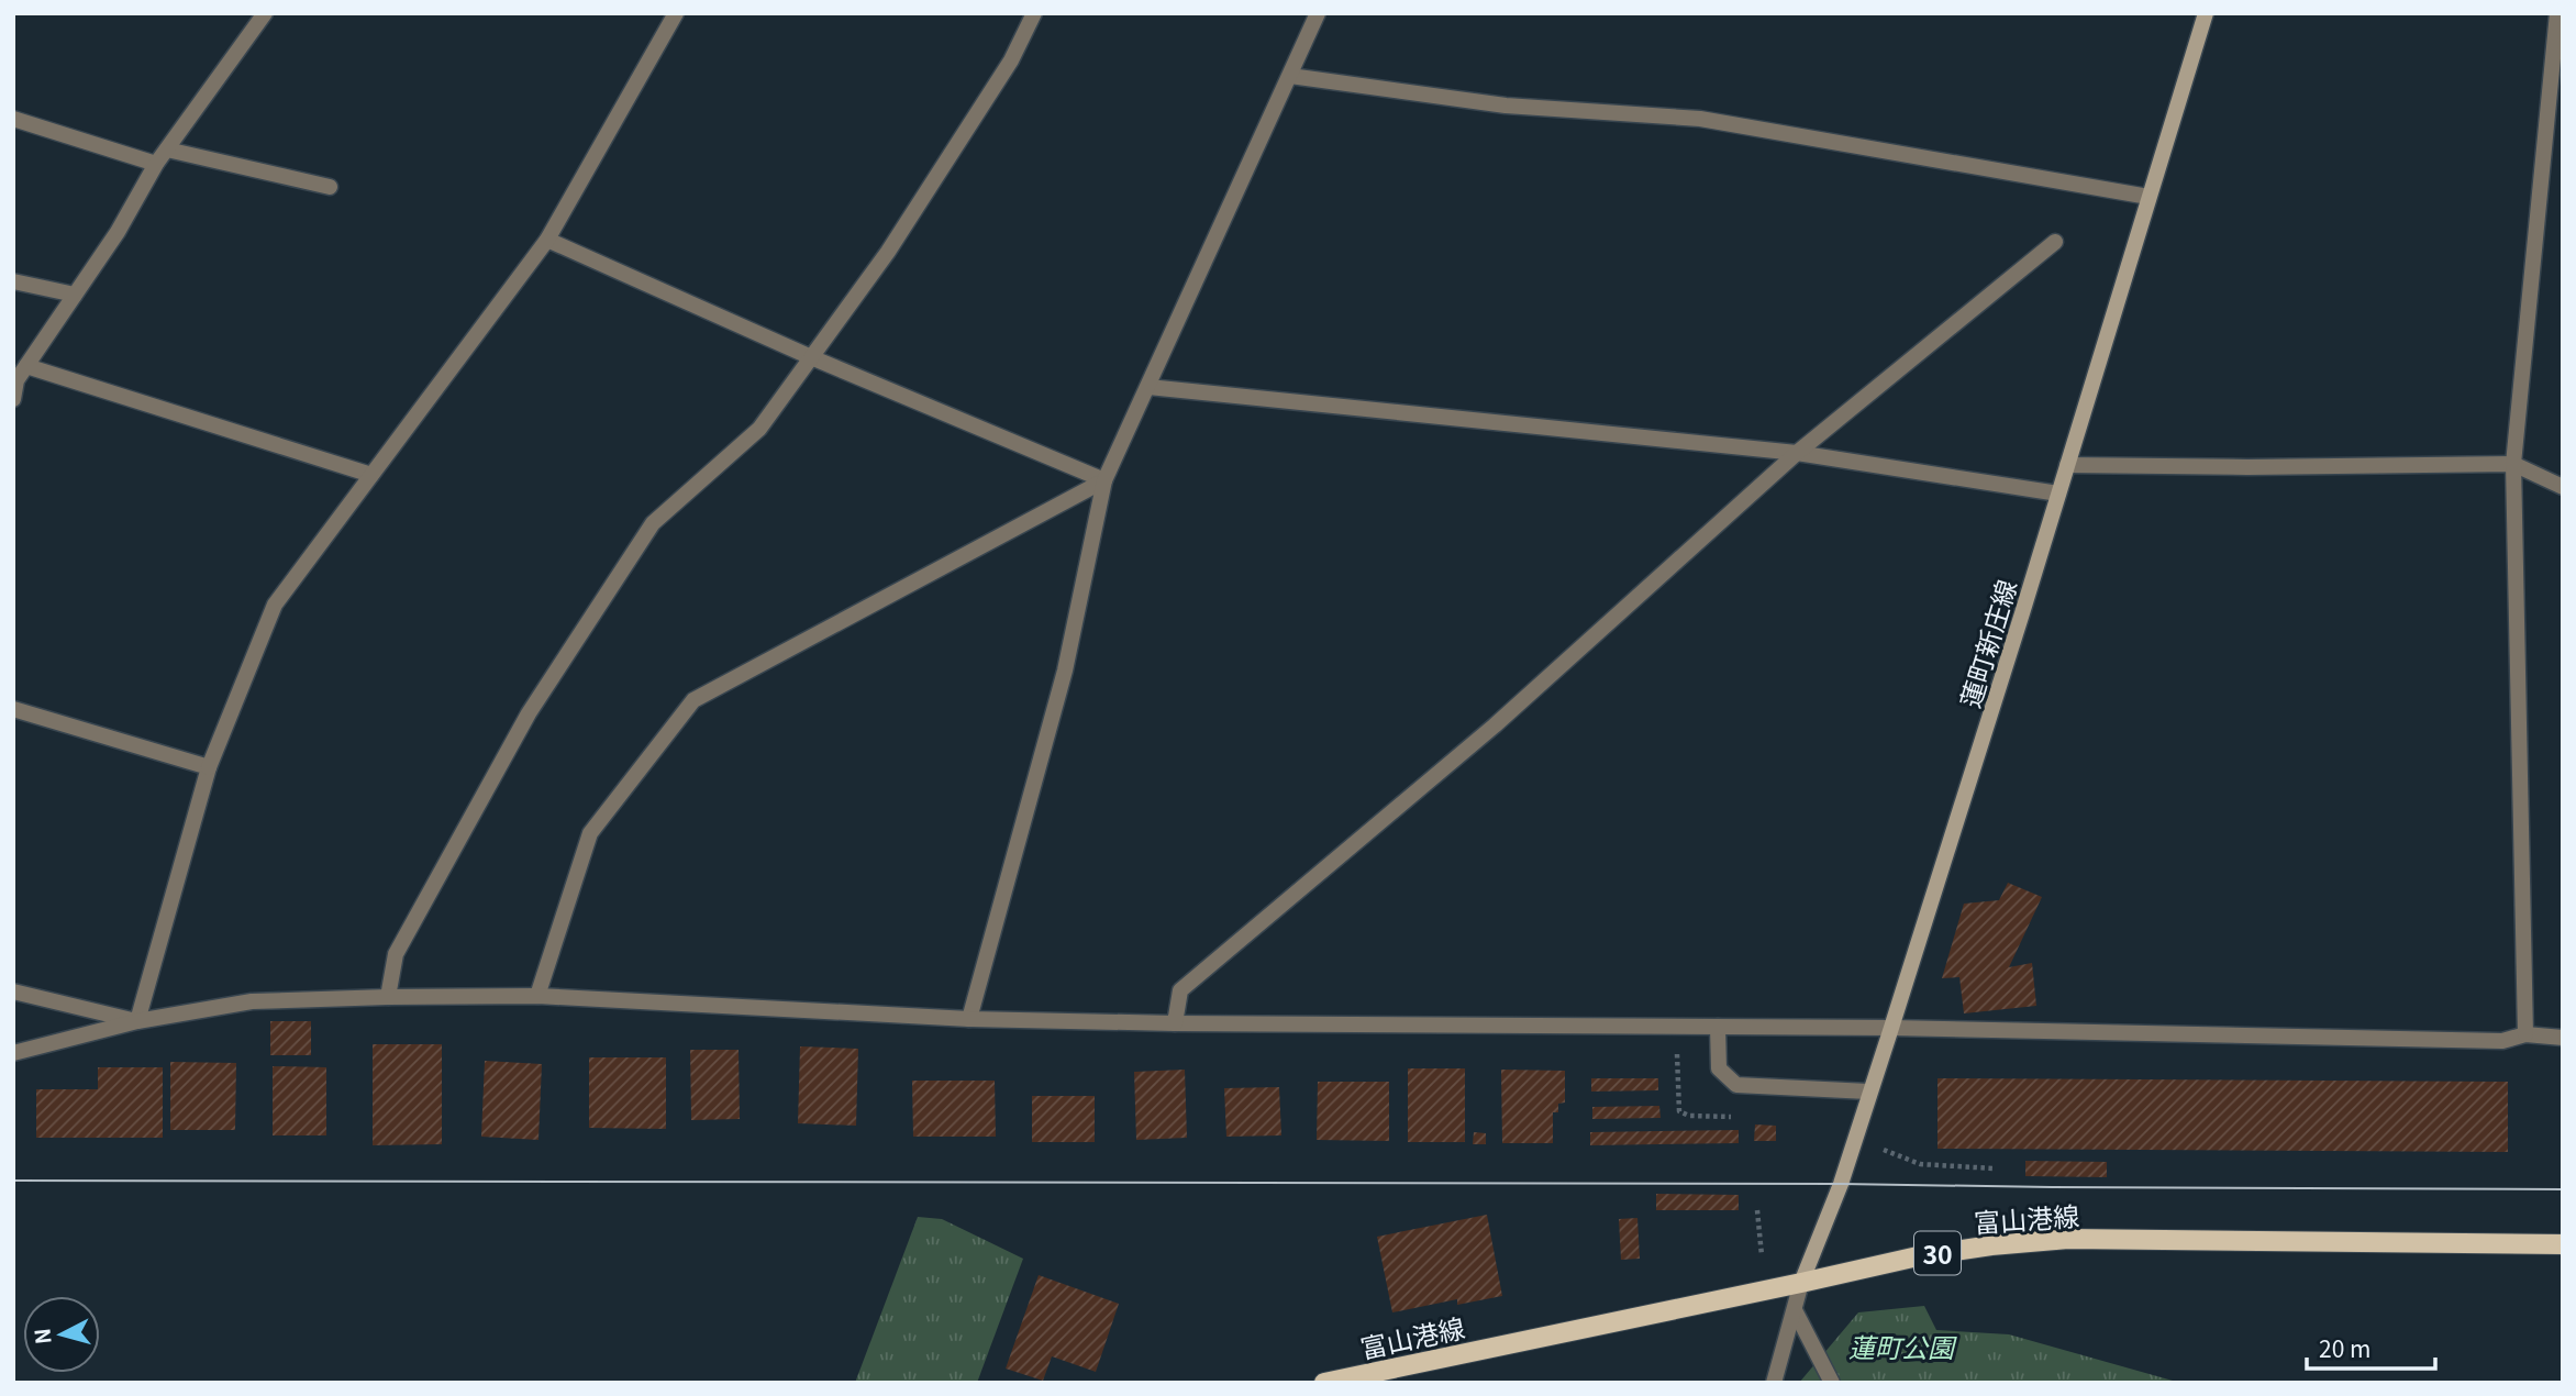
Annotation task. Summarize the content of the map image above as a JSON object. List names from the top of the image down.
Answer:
{
  "streets": {
    "main road": ["蓮町新庄線", "富山港線", "30"]
  },
  "crossings": [
    ["蓮町新庄線", "富山港線"]
  ],
  "parks": ["蓮町公園"],
  "scale_bar": "20 m",
  "north": "left"
}
